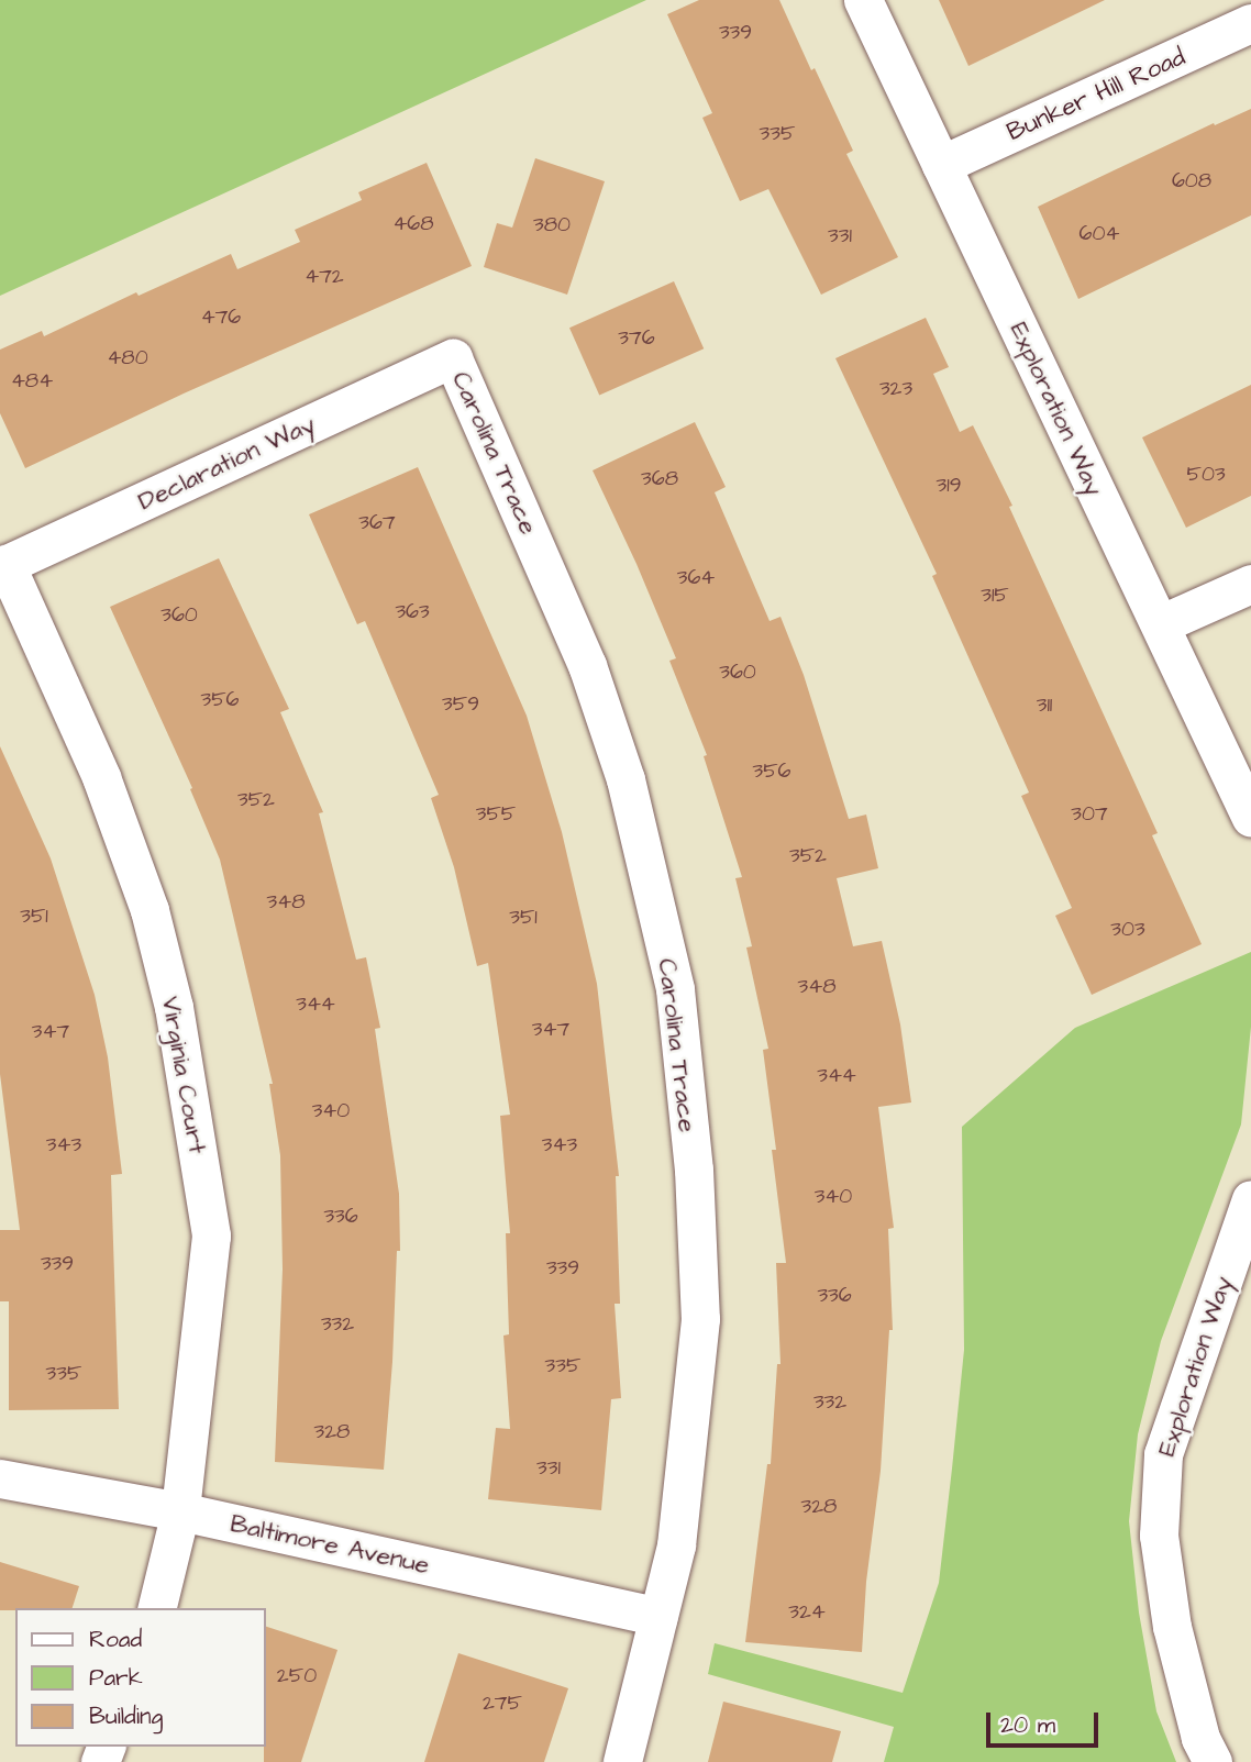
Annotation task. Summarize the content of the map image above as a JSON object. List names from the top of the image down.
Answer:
{
  "streets": {
    "street": [
      "Bunker Hill Road",
      "Exploration Way",
      "Carolina Trace",
      "Declaration Way",
      "Virginia Court",
      "Baltimore Avenue"
    ]
  },
  "crossings": [
    ["Bunker Hill Road", "Exploration Way"],
    ["Carolina Trace", "Declaration Way"],
    ["Carolina Trace", "Baltimore Avenue"],
    ["Declaration Way", "Virginia Court"],
    ["Virginia Court", "Baltimore Avenue"]
  ],
  "house_numbers": [
    "339",
    "335",
    "608",
    "468",
    "380",
    "604",
    "331",
    "472",
    "476",
    "376",
    "480",
    "484",
    "323",
    "503",
    "368",
    "319",
    "367",
    "364",
    "315",
    "363",
    "360",
    "360",
    "356",
    "359",
    "311",
    "356",
    "352",
    "355",
    "307",
    "352",
    "348",
    "351",
    "351",
    "303",
    "348",
    "344",
    "347",
    "347",
    "344",
    "340",
    "343",
    "343",
    "340",
    "336",
    "339",
    "339",
    "336",
    "332",
    "335",
    "335",
    "332",
    "328",
    "331",
    "328",
    "324",
    "250",
    "275"
  ],
  "legend": ["Road", "Park", "Building"],
  "scale_bar": "20 m"
}
